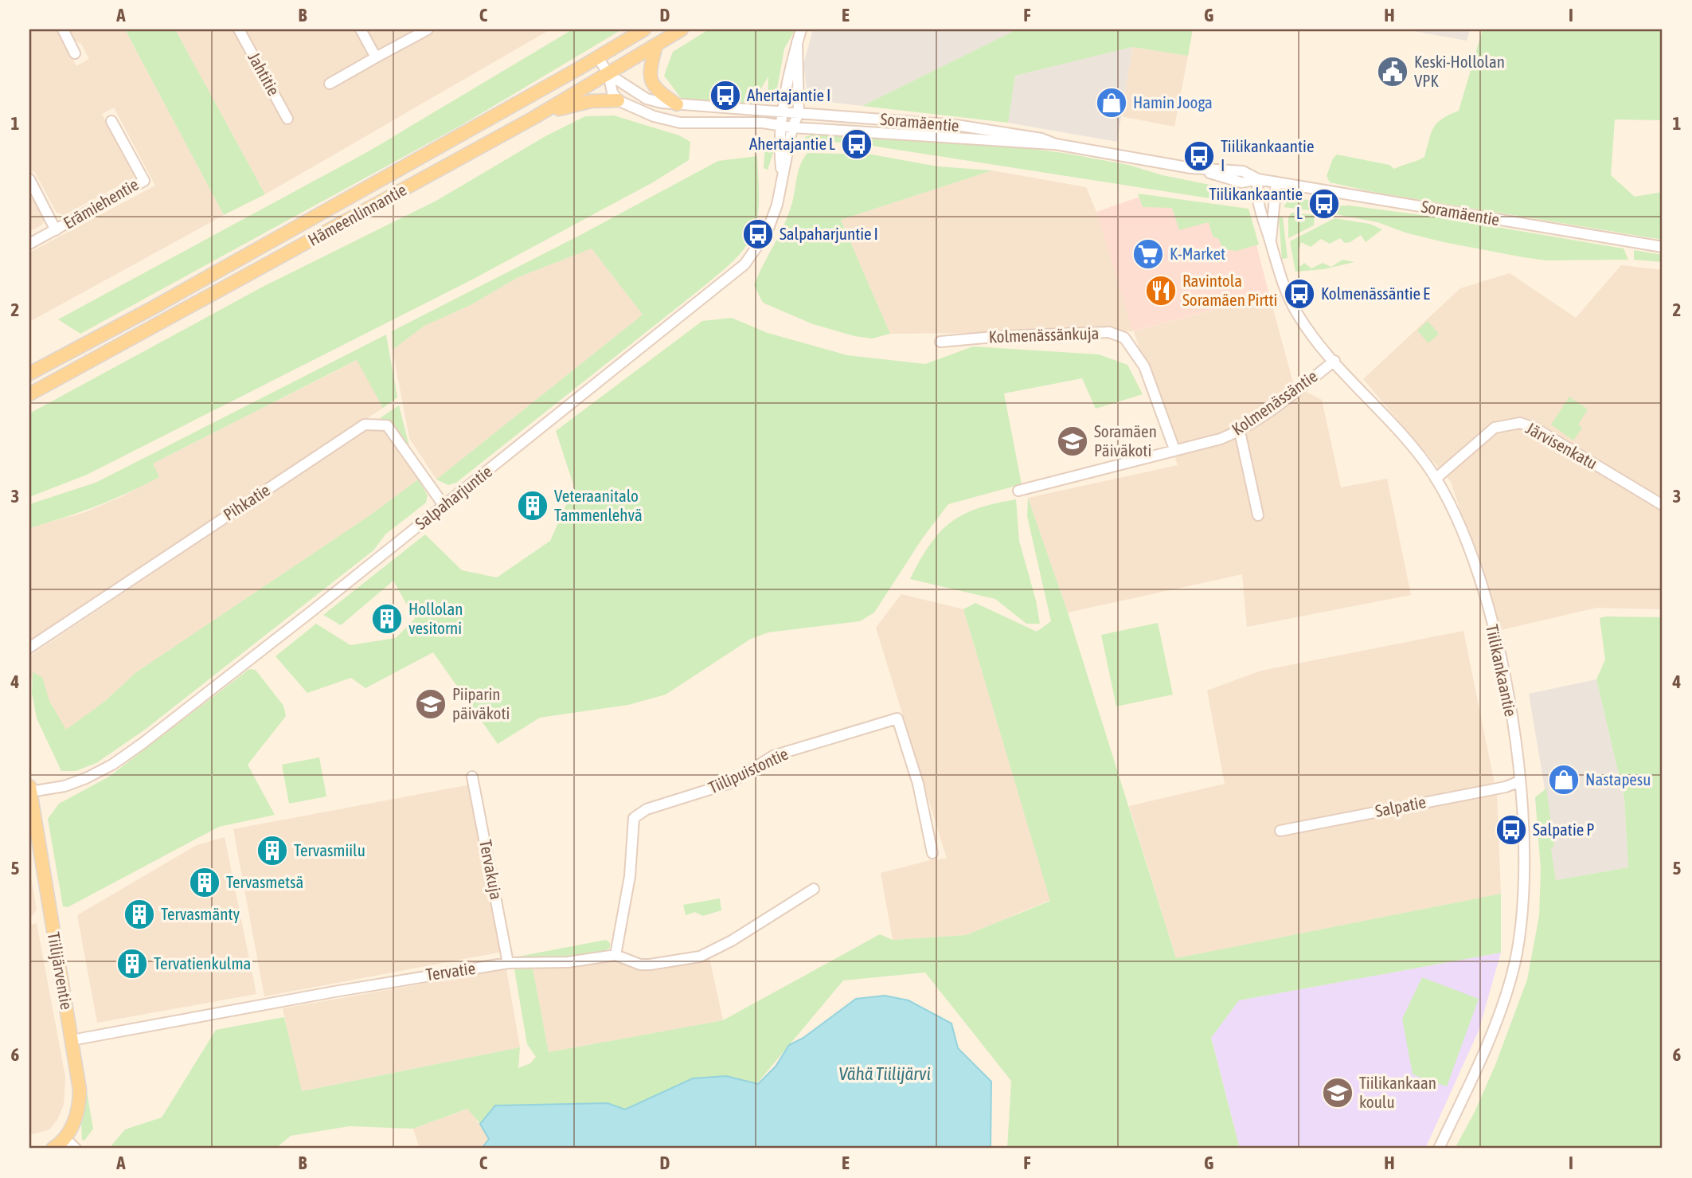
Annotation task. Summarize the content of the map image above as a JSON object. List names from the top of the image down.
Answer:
{
  "streets": {
    "main road": ["Hämeenlinnantie", "Tiilijärventie"],
    "street": [
      "Jahtitie",
      "Soramäentie",
      "Erämiehentie",
      "Kolmenässänkuja",
      "Kolmenässäntie",
      "Järvisenkatu",
      "Salpaharjuntie",
      "Pihkatie",
      "Tiilikankaantie",
      "Tiilipuistontie",
      "Salpatie",
      "Tervakuja",
      "Tervatie"
    ]
  },
  "crossings": [
    ["Soramäentie", "Hämeenlinnantie"],
    ["Soramäentie", "Salpaharjuntie"],
    ["Soramäentie", "Tiilikankaantie"],
    ["Kolmenässänkuja", "Kolmenässäntie"],
    ["Kolmenässäntie", "Tiilikankaantie"],
    ["Järvisenkatu", "Tiilikankaantie"],
    ["Salpaharjuntie", "Pihkatie"],
    ["Salpaharjuntie", "Tiilijärventie"],
    ["Tiilikankaantie", "Salpatie"],
    ["Tiilipuistontie", "Tervatie"],
    ["Tervakuja", "Tervatie"],
    ["Tiilijärventie", "Tervatie"]
  ],
  "water": ["Vähä Tiilijärvi"],
  "places": {
    "public building": ["Keski-Hollolan VPK"],
    "bus stop": [
      "Ahertajantie I",
      "Ahertajantie L",
      "Tiilikankaantie I",
      "Tiilikankaantie L",
      "Salpaharjuntie I",
      "Kolmenässäntie E",
      "Salpatie P"
    ],
    "shop": ["Hamin Jooga", "Nastapesu"],
    "supermarket": ["K-Market"],
    "restaurant": ["Ravintola Soramäen Pirtti"],
    "school or university": ["Soramäen Päiväkoti", "Piiparin päiväkoti", "Tiilikankaan koulu"],
    "building": [
      "Veteraanitalo Tammenlehvä",
      "Hollolan vesitorni",
      "Tervasmiilu",
      "Tervasmetsä",
      "Tervasmänty",
      "Tervatienkulma"
    ]
  },
  "grid": {
    "columns": [
      "A",
      "B",
      "C",
      "D",
      "E",
      "F",
      "G",
      "H",
      "I"
    ],
    "rows": [
      "1",
      "2",
      "3",
      "4",
      "5",
      "6"
    ]
  }
}
